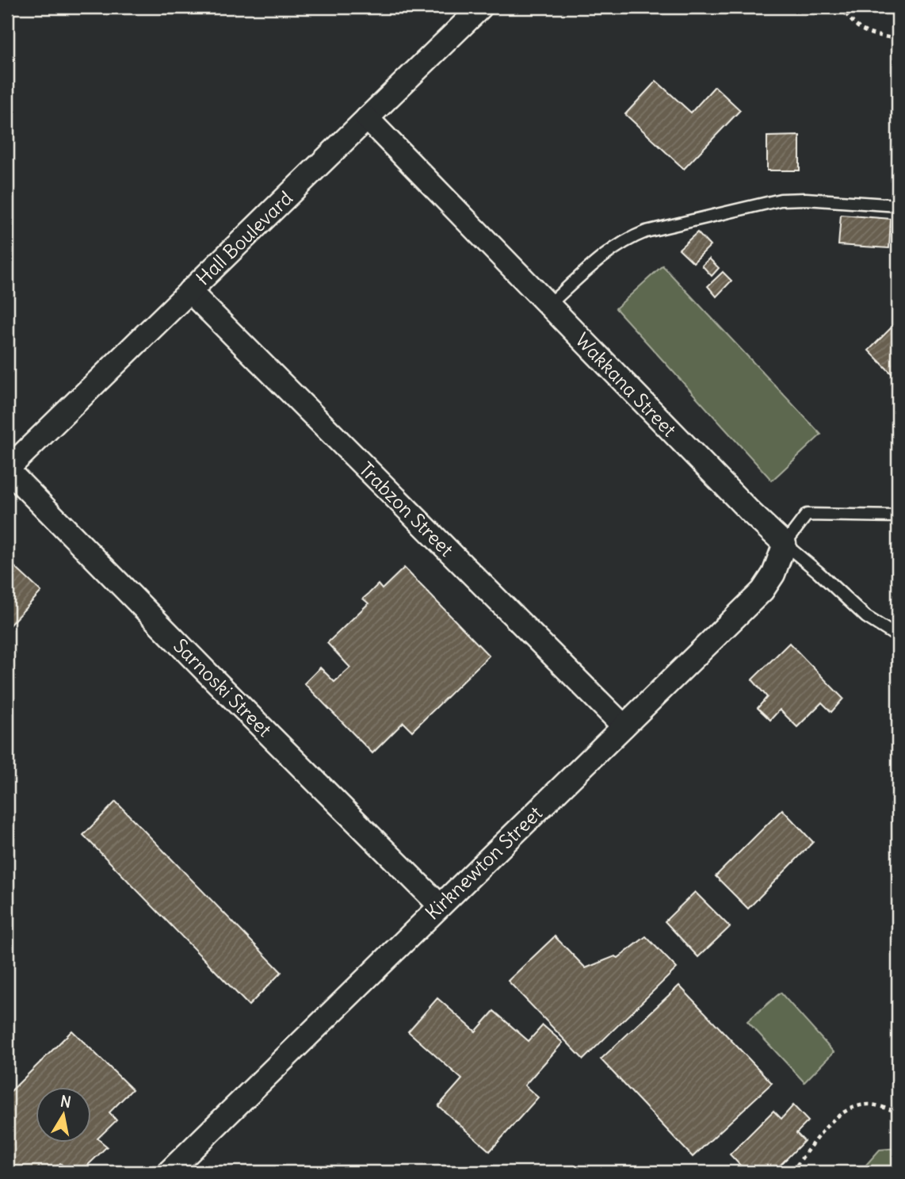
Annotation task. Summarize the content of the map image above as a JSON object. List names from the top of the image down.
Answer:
{
  "streets": {
    "street": [
      "Hall Boulevard",
      "Wakkana Street",
      "Trabzon Street",
      "Sarnoski Street",
      "Kirknewton Street"
    ]
  },
  "crossings": [
    ["Hall Boulevard", "Wakkana Street"],
    ["Hall Boulevard", "Trabzon Street"],
    ["Hall Boulevard", "Sarnoski Street"],
    ["Wakkana Street", "Kirknewton Street"],
    ["Trabzon Street", "Kirknewton Street"],
    ["Sarnoski Street", "Kirknewton Street"]
  ],
  "north": "top"
}
